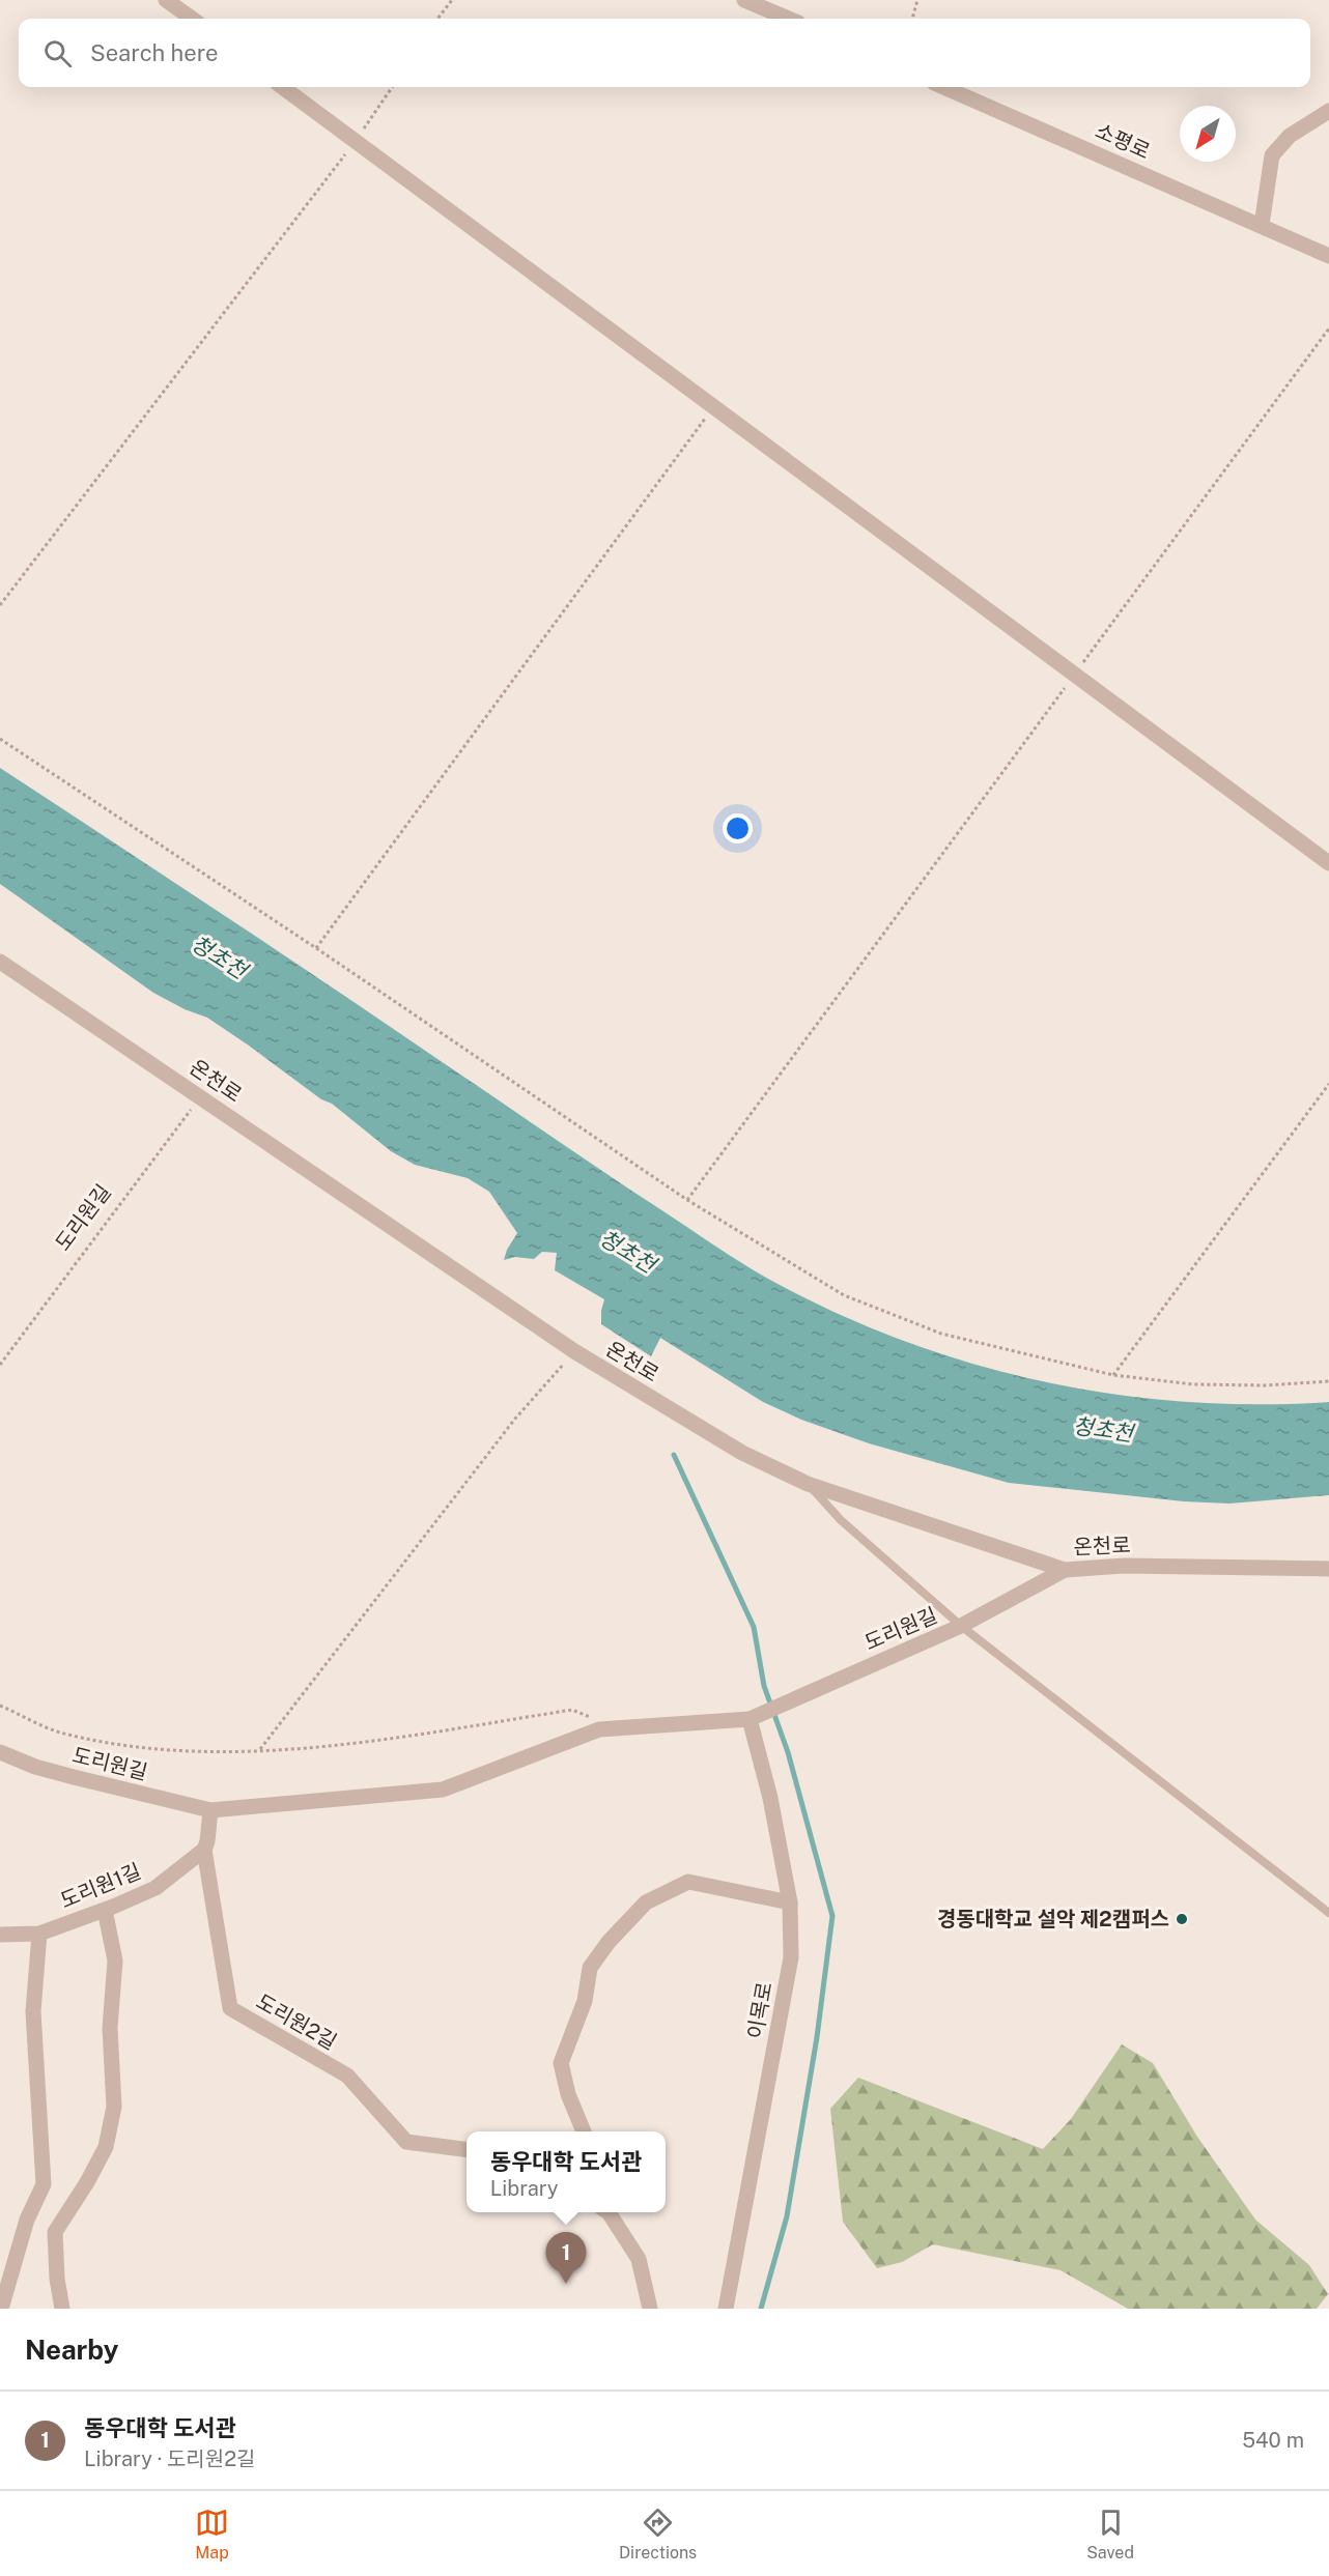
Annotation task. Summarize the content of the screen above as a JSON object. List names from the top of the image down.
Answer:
{
  "streets": {
    "street": [
      "소평로",
      "온천로",
      "도리원길",
      "도리원1길",
      "이목로",
      "도리원2길"
    ]
  },
  "crossings": [
    ["온천로", "도리원길"],
    ["도리원길", "이목로"],
    ["도리원1길", "도리원2길"]
  ],
  "water": ["청초천"],
  "places": ["경동대학교 설악 제2캠퍼스"],
  "north": "bottom left",
  "page": {
    "search": "Search here",
    "popup": ["동우대학 도서관", "Library"],
    "pins": "1",
    "heading": "Nearby",
    "list": [
      {
        "mark": "1",
        "name": "동우대학 도서관",
        "note": "Library · 도리원2길",
        "value": "540 m"
      }
    ],
    "nav": ["Map", "Directions", "Saved"]
  }
}
